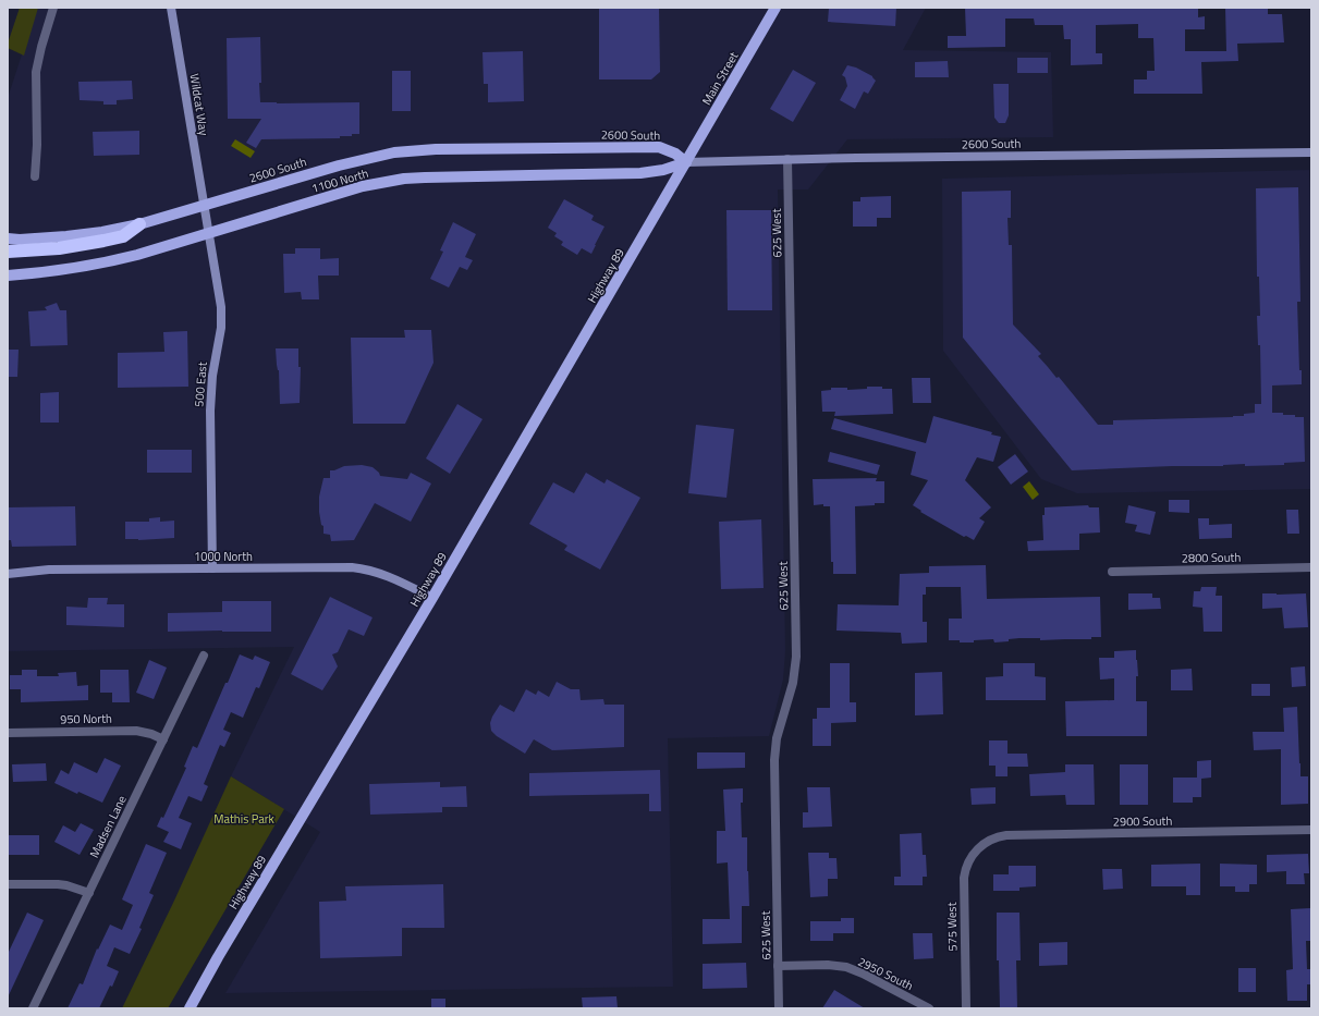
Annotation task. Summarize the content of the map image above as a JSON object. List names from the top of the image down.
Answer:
{
  "streets": {
    "main road": [
      "Main Street",
      "2600 South",
      "1100 North",
      "Highway 89"
    ],
    "street": [
      "Wildcat Way",
      "625 West",
      "500 East",
      "1000 North",
      "2800 South",
      "950 North",
      "2900 South",
      "Madsen Lane",
      "575 West",
      "2950 South"
    ]
  },
  "crossings": [
    ["Main Street", "2600 South"],
    ["Main Street", "1100 North"],
    ["Main Street", "Highway 89"],
    ["Wildcat Way", "2600 South"],
    ["Wildcat Way", "500 East"],
    ["2600 South", "1100 North"],
    ["2600 South", "625 West"],
    ["2600 South", "Highway 89"],
    ["2600 South", "500 East"],
    ["1100 North", "Highway 89"],
    ["1100 North", "500 East"],
    ["625 West", "2950 South"],
    ["Highway 89", "1000 North"],
    ["500 East", "1000 North"],
    ["950 North", "Madsen Lane"],
    ["2900 South", "575 West"]
  ],
  "parks": ["Mathis Park"]
}
